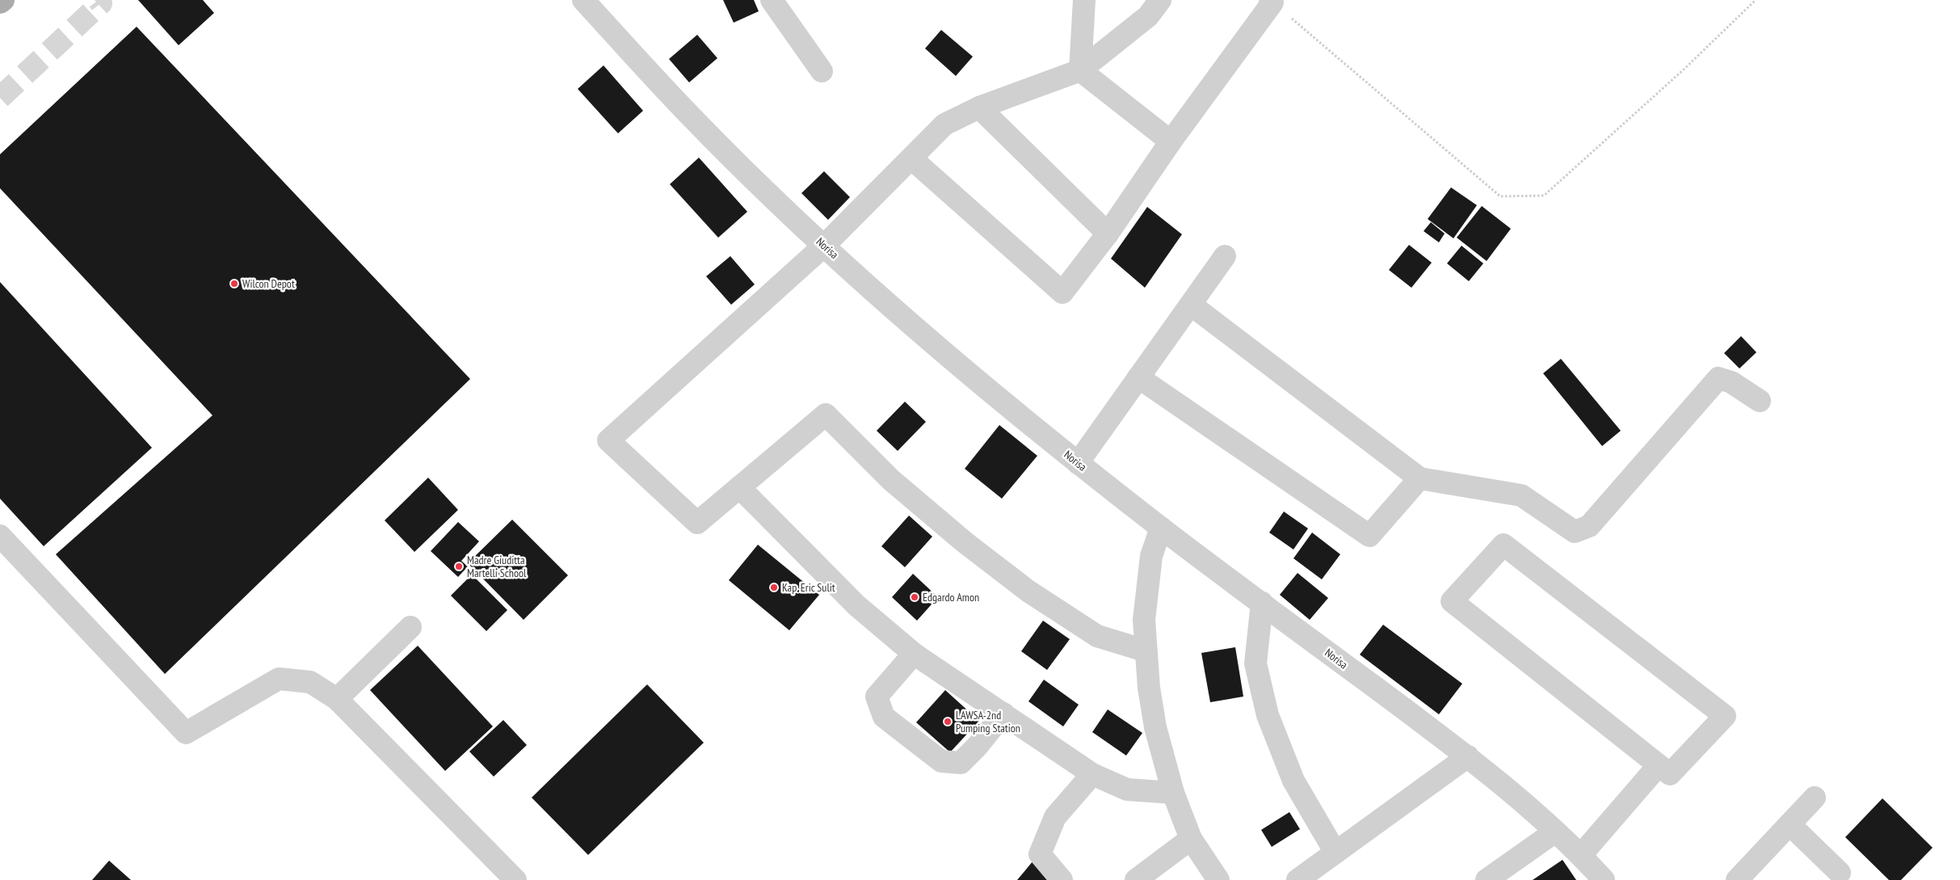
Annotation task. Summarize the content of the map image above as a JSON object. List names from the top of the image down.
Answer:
{
  "streets": {
    "street": ["Norisa"]
  },
  "places": [
    "Wilcon Depot",
    "Madre Giuditta Martelli School",
    "Kap. Eric Sulit",
    "Edgardo Amon",
    "LAWSA-2nd Pumping Station"
  ]
}
